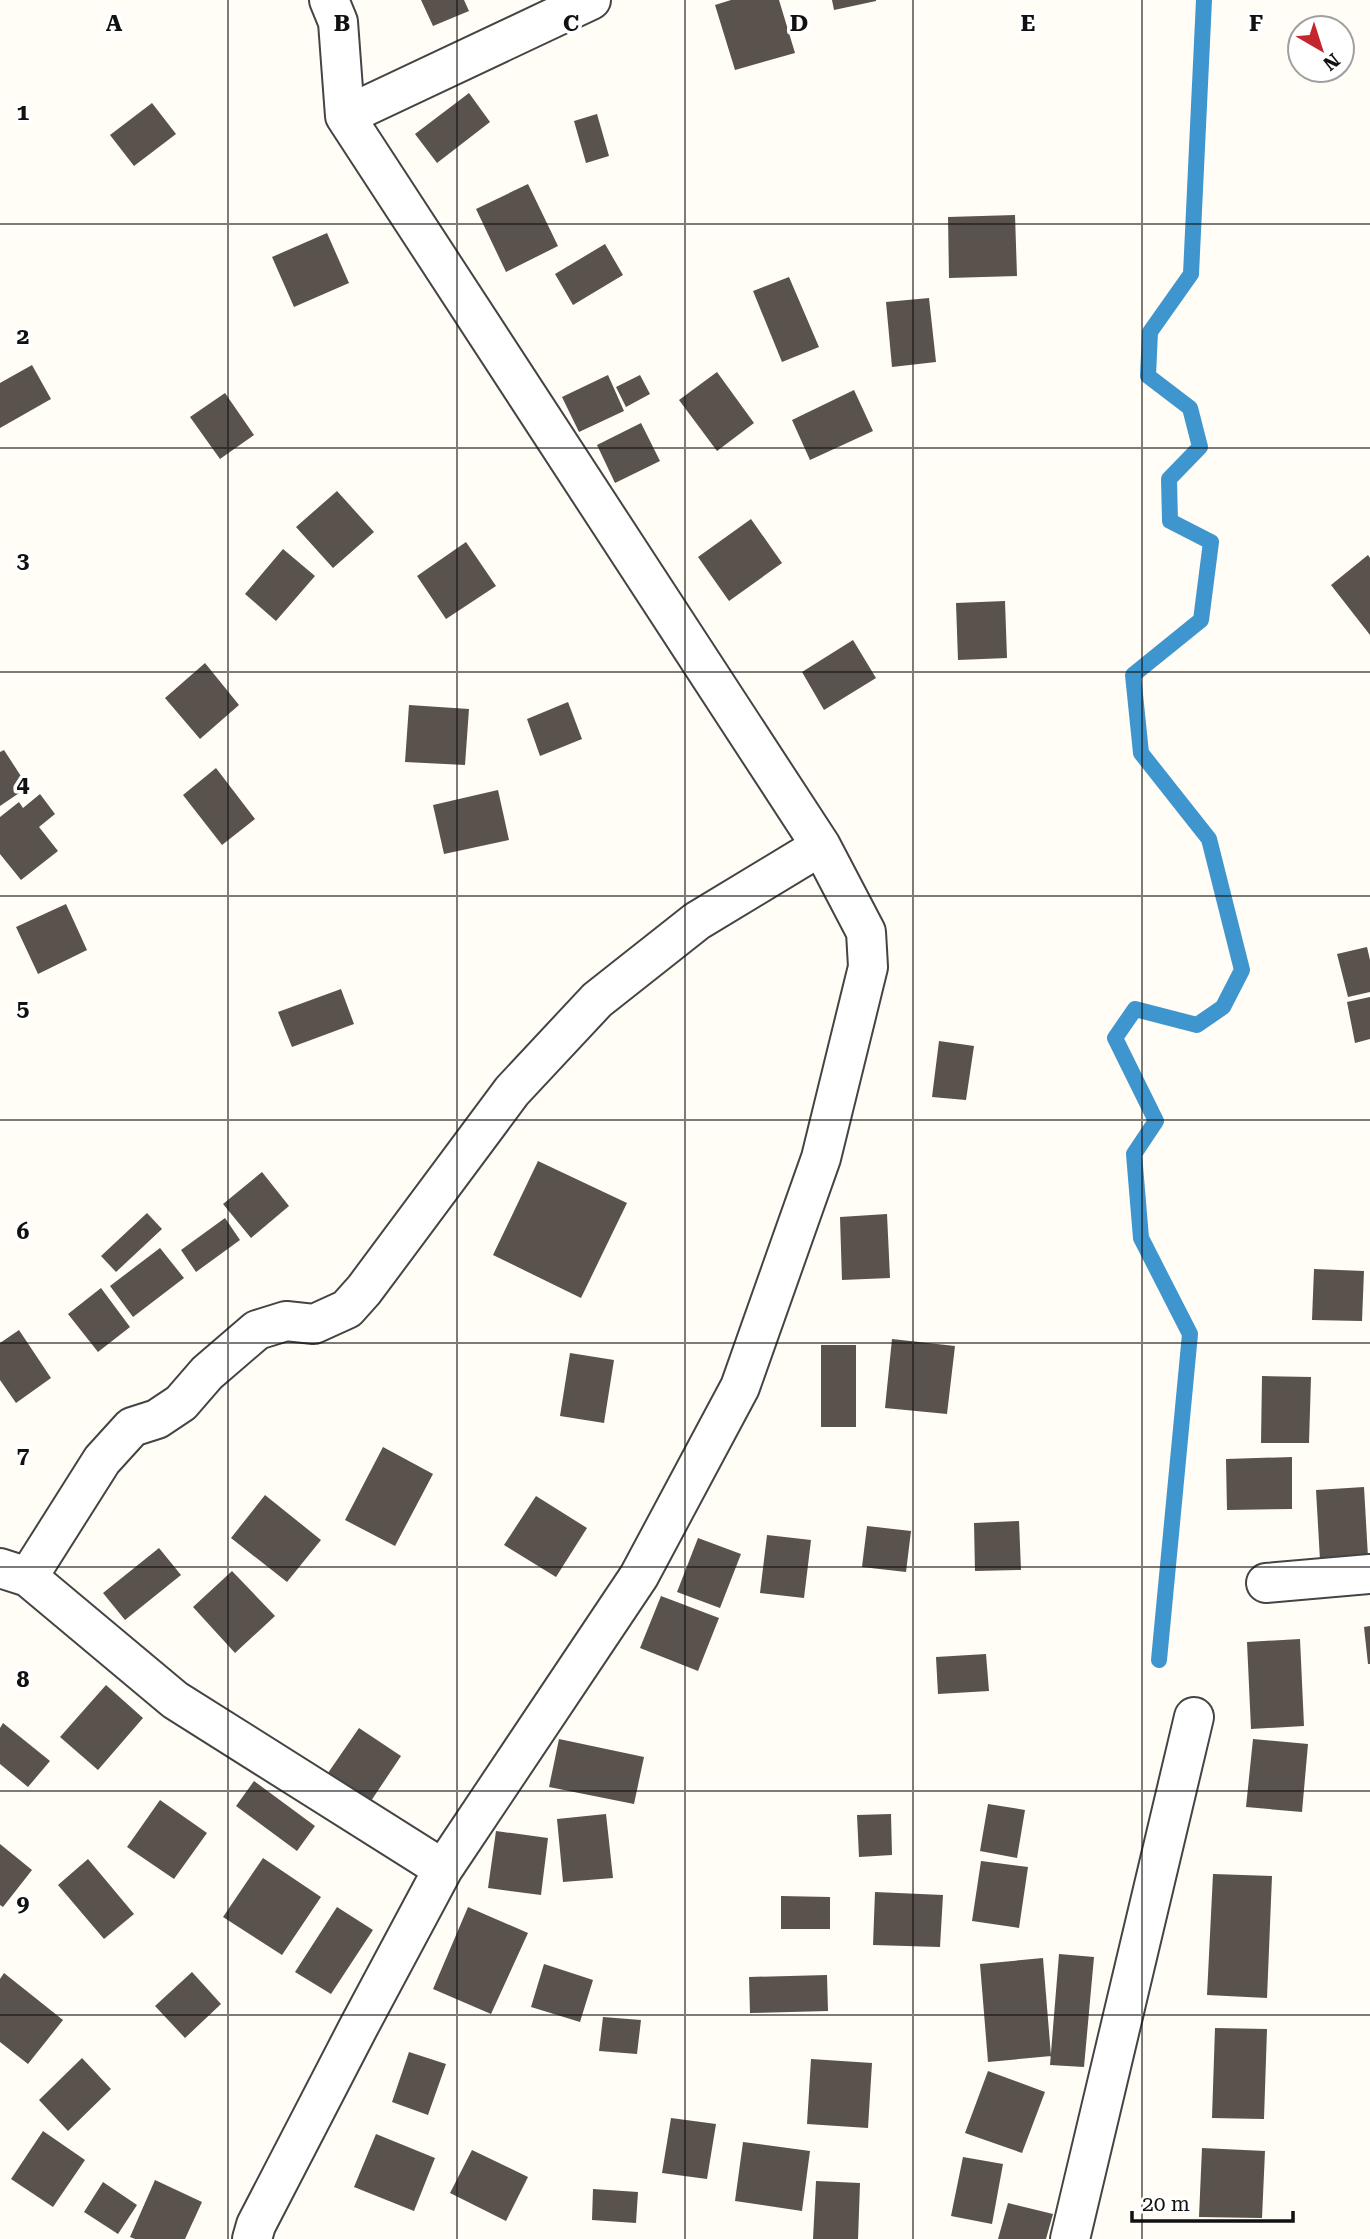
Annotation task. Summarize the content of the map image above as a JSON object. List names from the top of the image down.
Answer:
{
  "scale_bar": "20 m",
  "north": "bottom right",
  "grid": {
    "columns": [
      "A",
      "B",
      "C",
      "D",
      "E",
      "F"
    ],
    "rows": [
      "1",
      "2",
      "3",
      "4",
      "5",
      "6",
      "7",
      "8",
      "9"
    ]
  }
}
